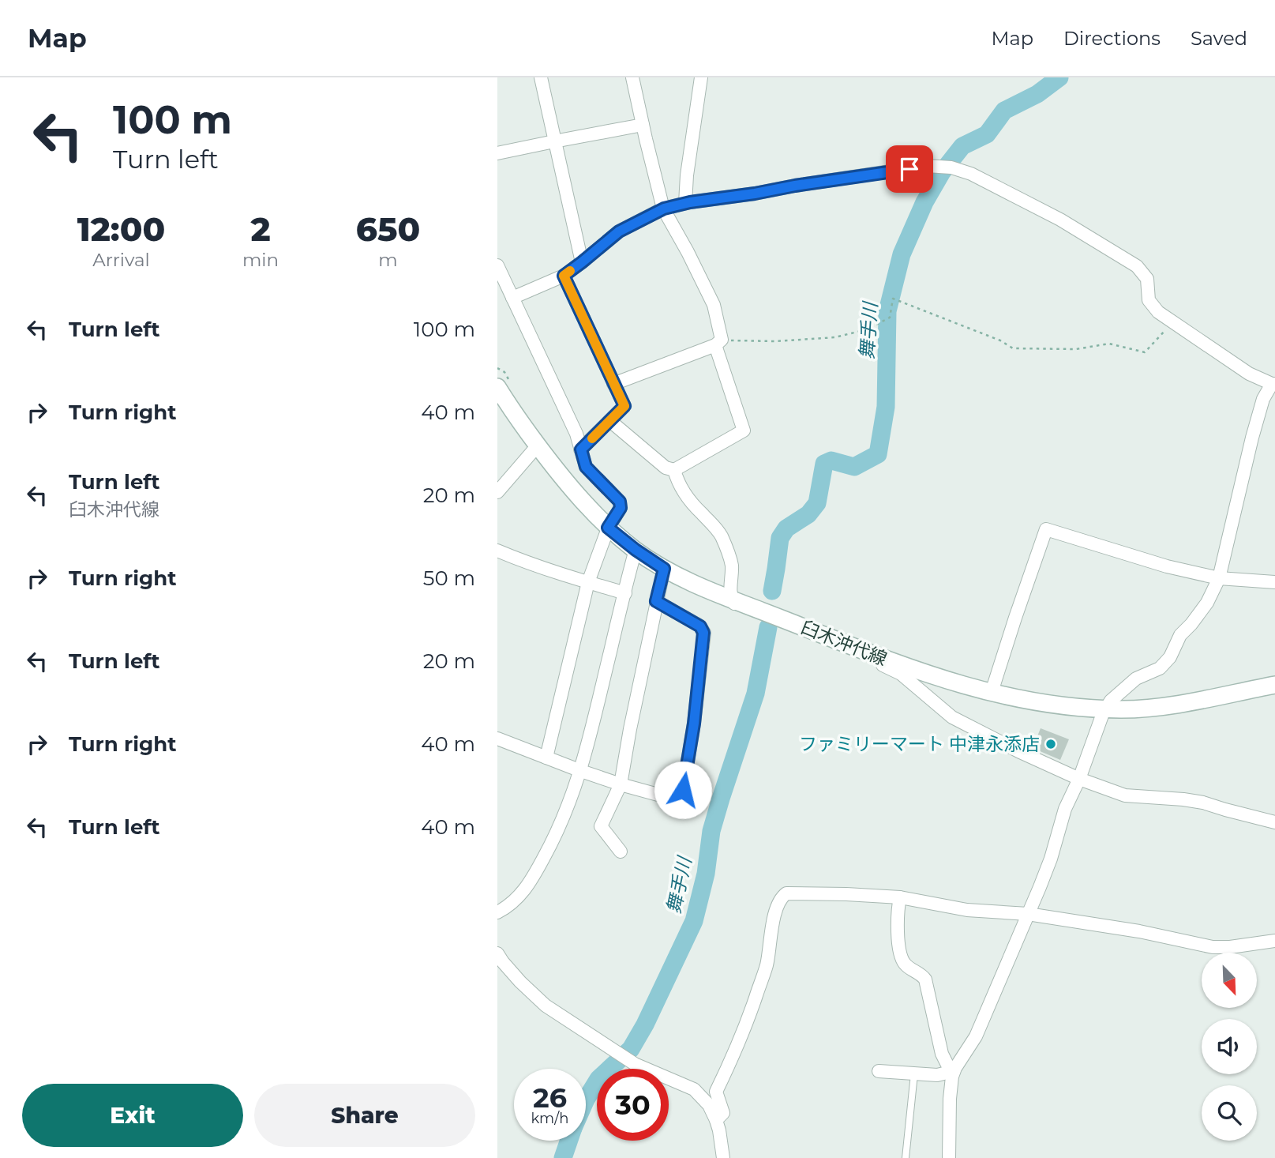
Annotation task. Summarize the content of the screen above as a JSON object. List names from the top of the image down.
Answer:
{
  "streets": {
    "main road": ["臼木沖代線"]
  },
  "water": ["舞手川"],
  "places": ["ファミリーマート 中津永添店"],
  "north": "bottom right",
  "page": {
    "header": "Map",
    "nav": ["Map", "Directions", "Saved"],
    "turn": ["100 m", "Turn left"],
    "eta": [
      "12:00",
      "Arrival",
      "2",
      "min",
      "650",
      "m"
    ],
    "list": [
      {
        "name": "Turn left",
        "value": "100 m"
      },
      {
        "name": "Turn right",
        "value": "40 m"
      },
      {
        "name": "Turn left",
        "note": "臼木沖代線",
        "value": "20 m"
      },
      {
        "name": "Turn right",
        "value": "50 m"
      },
      {
        "name": "Turn left",
        "value": "20 m"
      },
      {
        "name": "Turn right",
        "value": "40 m"
      },
      {
        "name": "Turn left",
        "value": "40 m"
      }
    ],
    "speed": "26 km/h",
    "limit": "30",
    "buttons": ["Exit", "Share"]
  }
}
